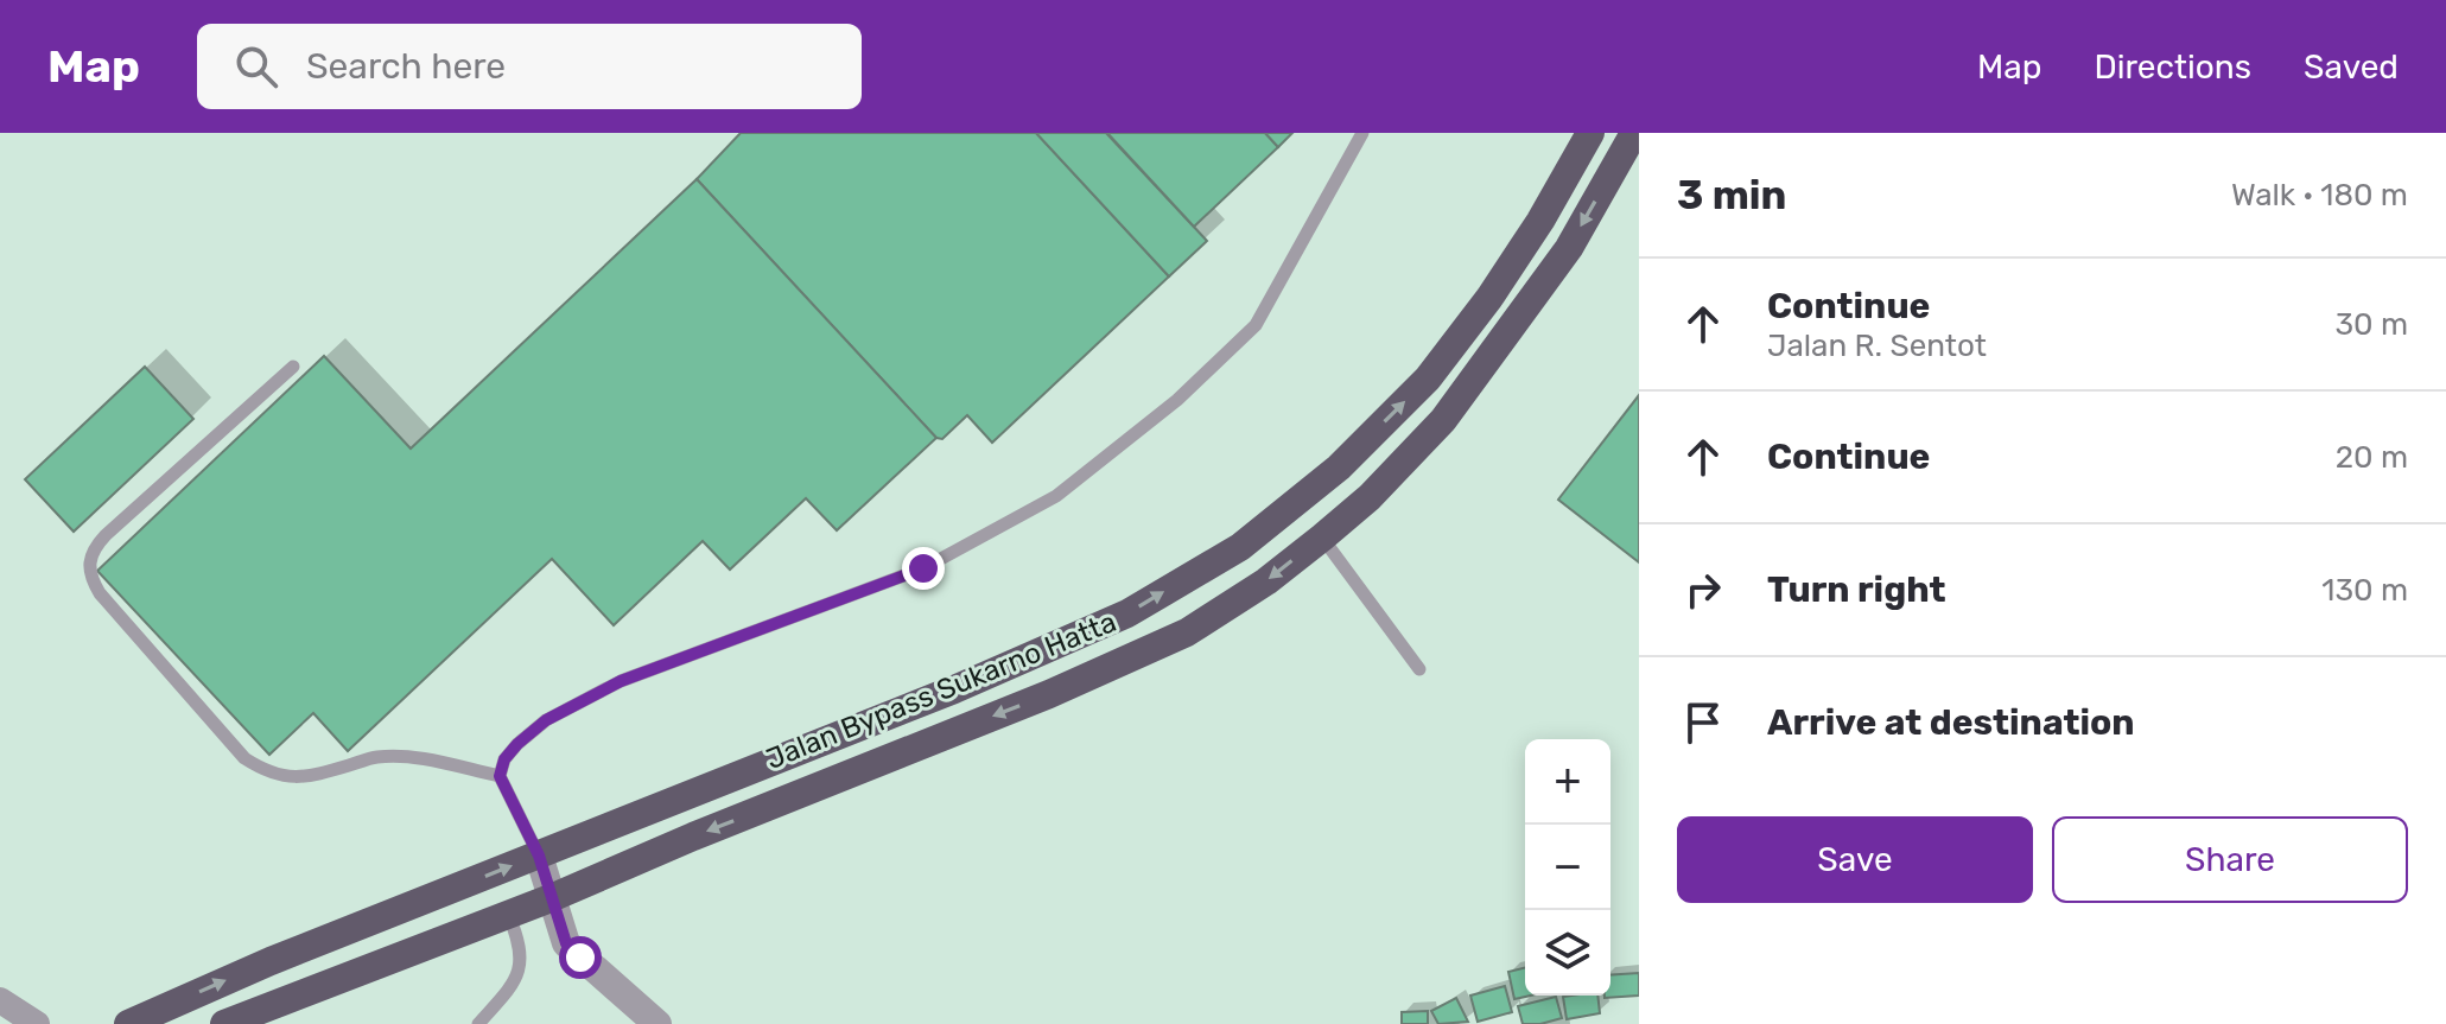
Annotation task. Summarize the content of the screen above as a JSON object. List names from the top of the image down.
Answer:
{
  "streets": {
    "highway": ["Jalan Bypass Sukarno Hatta"]
  },
  "page": {
    "header": "Map",
    "search": "Search here",
    "nav": ["Map", "Directions", "Saved"],
    "heading": ["3 min", "Walk · 180 m"],
    "list": [
      ["Continue", "Jalan R. Sentot", "30 m"],
      ["Continue", "20 m"],
      ["Turn right", "130 m"],
      "Arrive at destination"
    ],
    "map_buttons": ["+", "−"],
    "buttons": ["Save", "Share"]
  }
}
